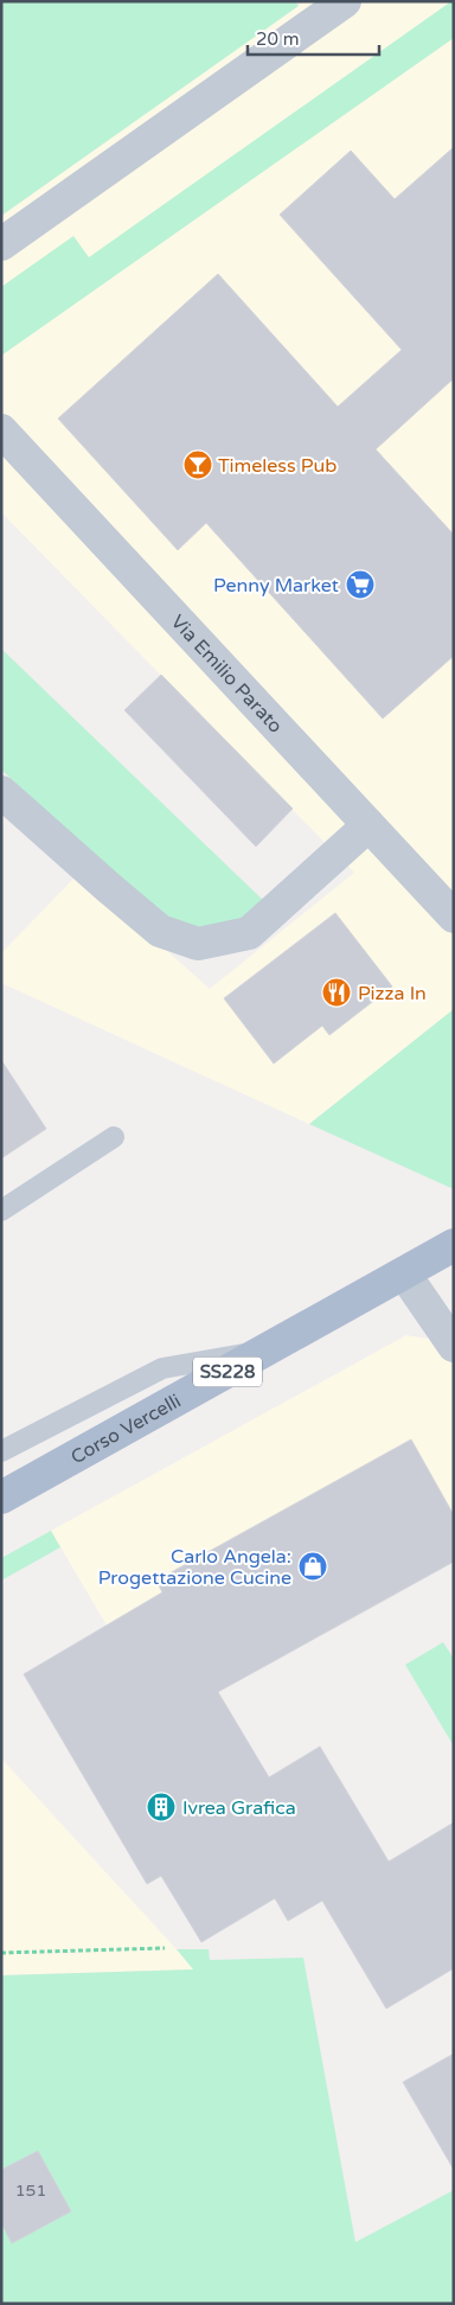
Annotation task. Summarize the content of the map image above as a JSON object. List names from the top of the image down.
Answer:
{
  "streets": {
    "main road": ["SS228", "Corso Vercelli"],
    "street": ["Via Emilio Parato"]
  },
  "places": {
    "bar": ["Timeless Pub"],
    "supermarket": ["Penny Market"],
    "restaurant": ["Pizza In"],
    "shop": ["Carlo Angela: Progettazione Cucine"],
    "building": ["Ivrea Grafica"]
  },
  "house_numbers": ["151"],
  "scale_bar": "20 m"
}
